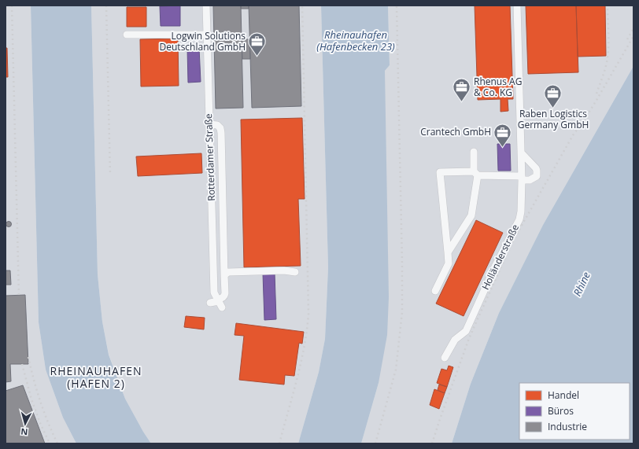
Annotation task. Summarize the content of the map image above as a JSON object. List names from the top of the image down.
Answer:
{
  "streets": {
    "street": ["Rotterdamer Straße", "Holländerstraße"]
  },
  "districts": ["RHEINAUHAFEN (HAFEN 2)"],
  "water": ["Rheinauhafen (Hafenbecken 23)", "Rhine"],
  "places": {
    "office": [
      "Logwin Solutions Deutschland GmbH",
      "Rhenus AG & Co. KG",
      "Raben Logistics Germany GmbH",
      "Crantech GmbH"
    ]
  },
  "legend": ["Handel", "Büros", "Industrie"],
  "north": "bottom"
}
